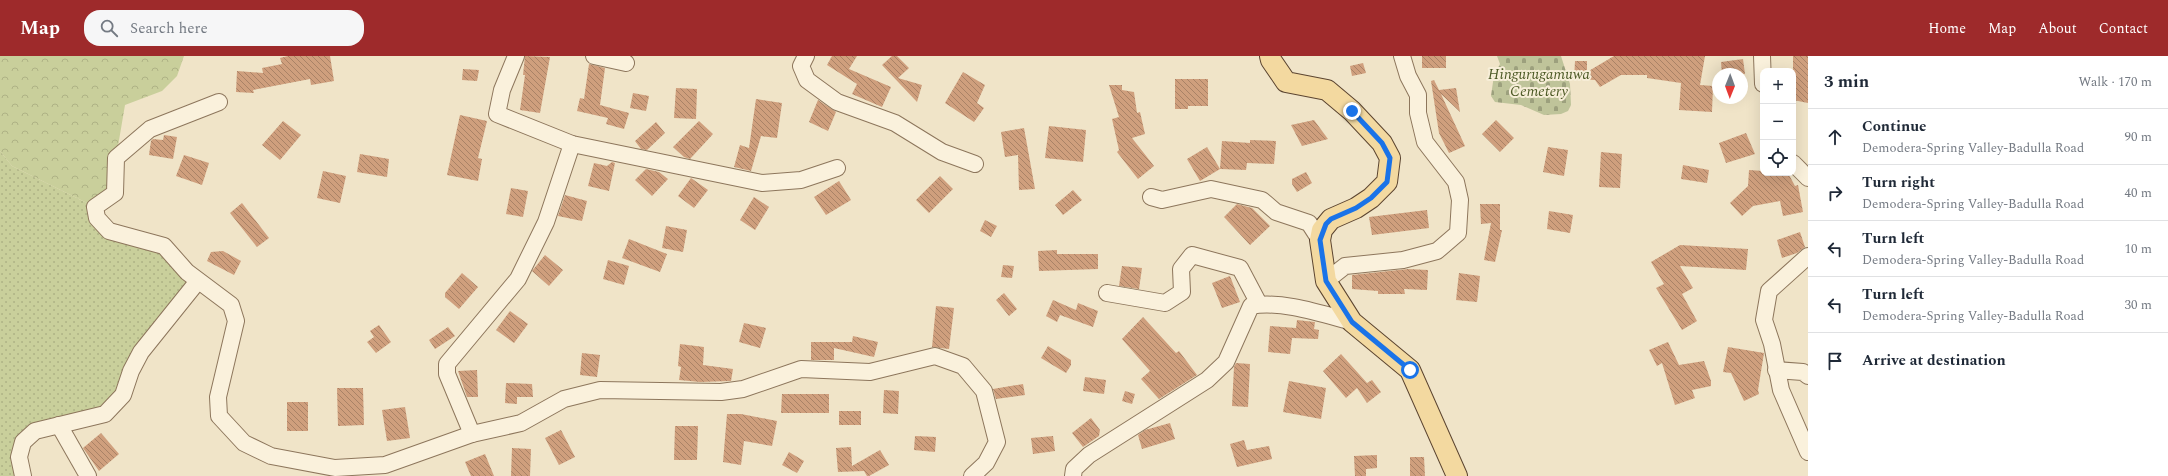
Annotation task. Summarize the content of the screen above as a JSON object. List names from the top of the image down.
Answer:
{
  "parks": ["Hingurugamuwa Cemetery"],
  "north": "bottom",
  "page": {
    "header": "Map",
    "search": "Search here",
    "nav": [
      "Home",
      "Map",
      "About",
      "Contact"
    ],
    "heading": ["3 min", "Walk · 170 m"],
    "map_buttons": ["+", "−"],
    "list": [
      ["Continue", "Demodera-Spring Valley-Badulla Road", "90 m"],
      ["Turn right", "Demodera-Spring Valley-Badulla Road", "40 m"],
      ["Turn left", "Demodera-Spring Valley-Badulla Road", "10 m"],
      ["Turn left", "Demodera-Spring Valley-Badulla Road", "30 m"],
      "Arrive at destination"
    ]
  }
}
